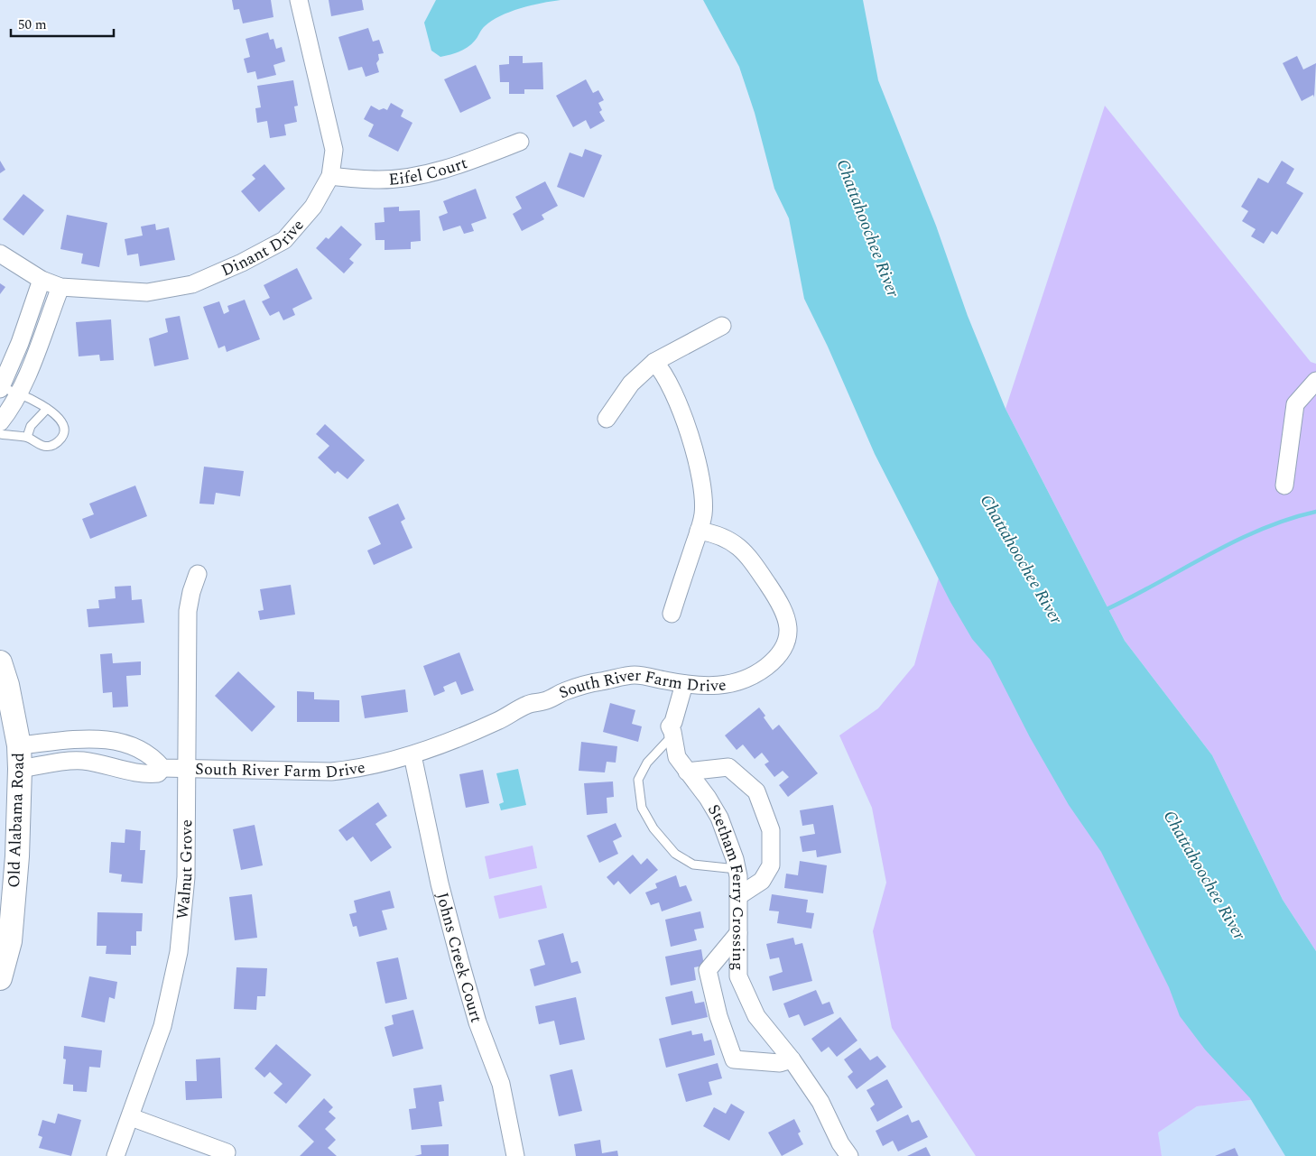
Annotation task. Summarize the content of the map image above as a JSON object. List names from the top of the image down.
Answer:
{
  "streets": {
    "main road": ["Old Alabama Road"],
    "street": [
      "Eifel Court",
      "Dinant Drive",
      "South River Farm Drive",
      "Walnut Grove",
      "Stetham Ferry Crossing",
      "Johns Creek Court"
    ]
  },
  "crossings": [
    ["Eifel Court", "Dinant Drive"],
    ["South River Farm Drive", "Old Alabama Road"],
    ["South River Farm Drive", "Walnut Grove"],
    ["South River Farm Drive", "Stetham Ferry Crossing"],
    ["South River Farm Drive", "Johns Creek Court"]
  ],
  "water": ["Chattahoochee River"],
  "scale_bar": "50 m"
}
